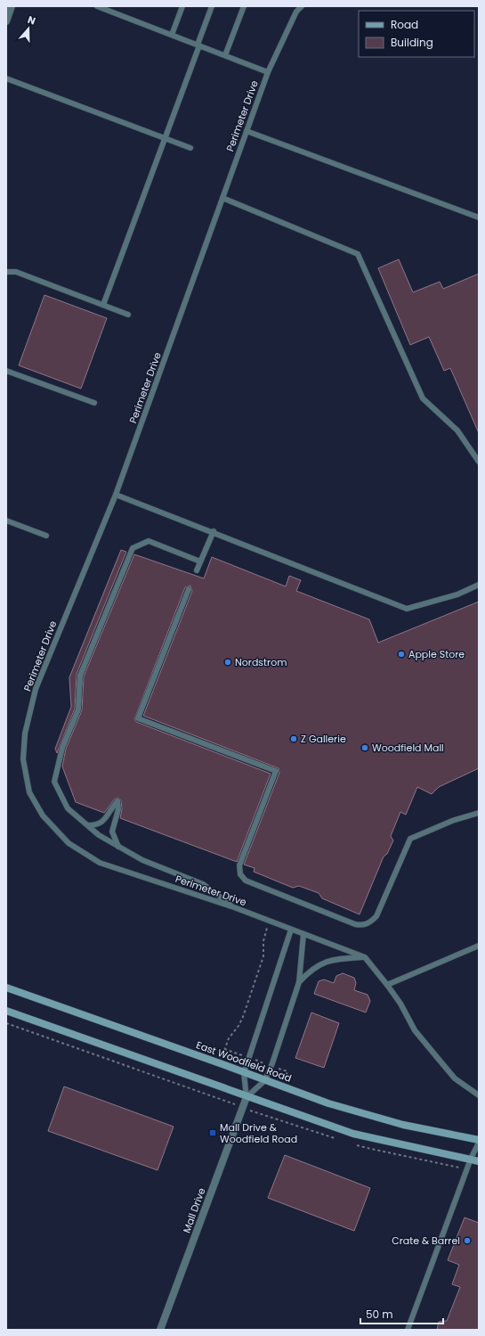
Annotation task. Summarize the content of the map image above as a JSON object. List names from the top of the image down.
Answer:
{
  "streets": {
    "street": ["East Woodfield Road", "Mall Drive"],
    "lane": ["Perimeter Drive"]
  },
  "crossings": [
    ["Perimeter Drive", "Mall Drive"],
    ["East Woodfield Road", "Mall Drive"]
  ],
  "places": {
    "other": [
      "Apple Store",
      "Nordstrom",
      "Z Gallerie",
      "Woodfield Mall",
      "Crate & Barrel"
    ],
    "transit": ["Mall Drive & Woodfield Road"]
  },
  "legend": ["Road", "Building"],
  "scale_bar": "50 m",
  "north": "top"
}
